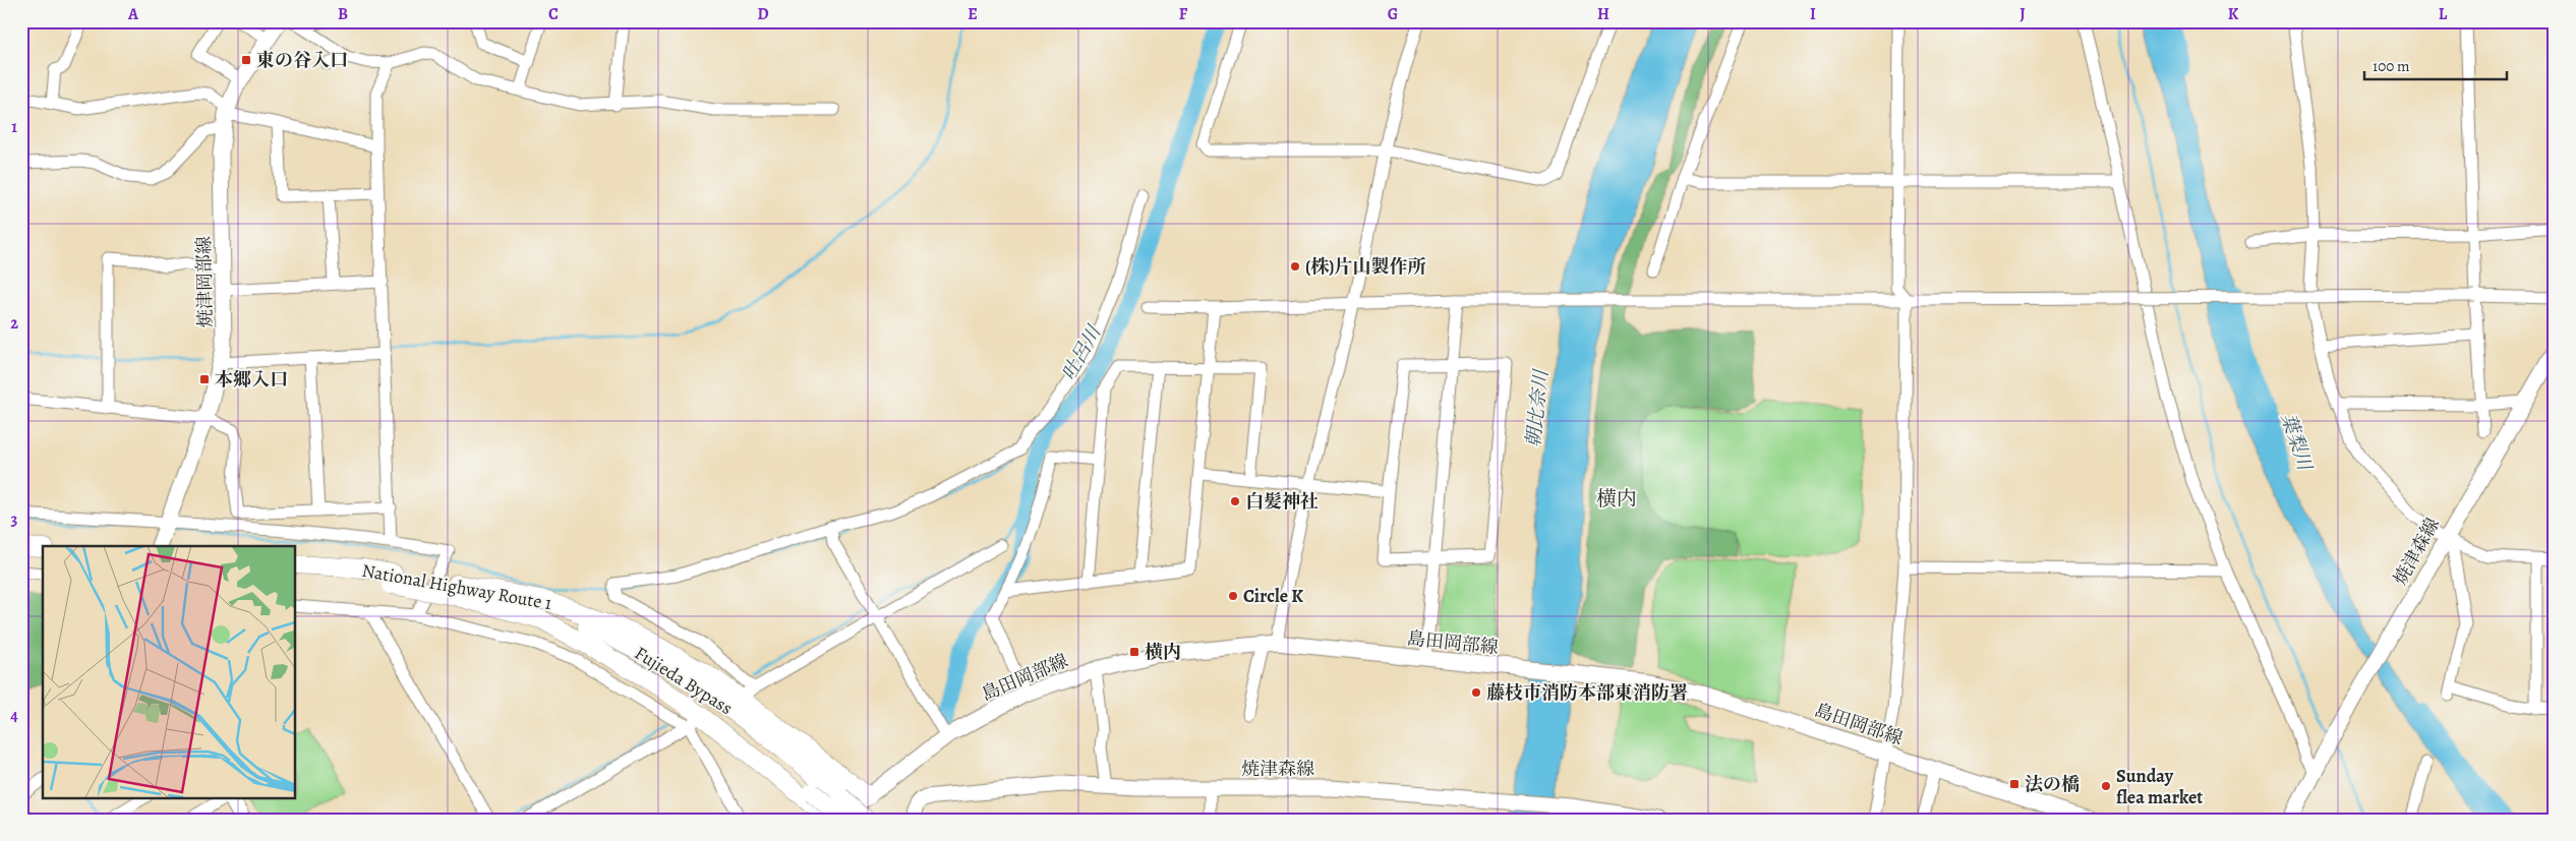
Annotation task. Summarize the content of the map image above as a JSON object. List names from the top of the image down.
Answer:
{
  "streets": {
    "highway": ["National Highway Route 1", "Fujieda Bypass"],
    "main road": ["焼津岡部線", "焼津森線", "島田岡部線"]
  },
  "crossings": [
    ["National Highway Route 1", "島田岡部線"],
    ["National Highway Route 1", "Fujieda Bypass"]
  ],
  "districts": ["横内"],
  "water": ["吐呂川", "朝比奈川", "葉梨川"],
  "places": {
    "transit": [
      "東の谷入口",
      "本郷入口",
      "横内",
      "法の橋"
    ],
    "other": [
      "(株)片山製作所",
      "白髪神社",
      "Circle K",
      "藤枝市消防本部東消防署",
      "Sunday flea market"
    ]
  },
  "scale_bar": "100 m",
  "grid": {
    "columns": [
      "A",
      "B",
      "C",
      "D",
      "E",
      "F",
      "G",
      "H",
      "I",
      "J",
      "K",
      "L"
    ],
    "rows": [
      "1",
      "2",
      "3",
      "4"
    ]
  }
}
